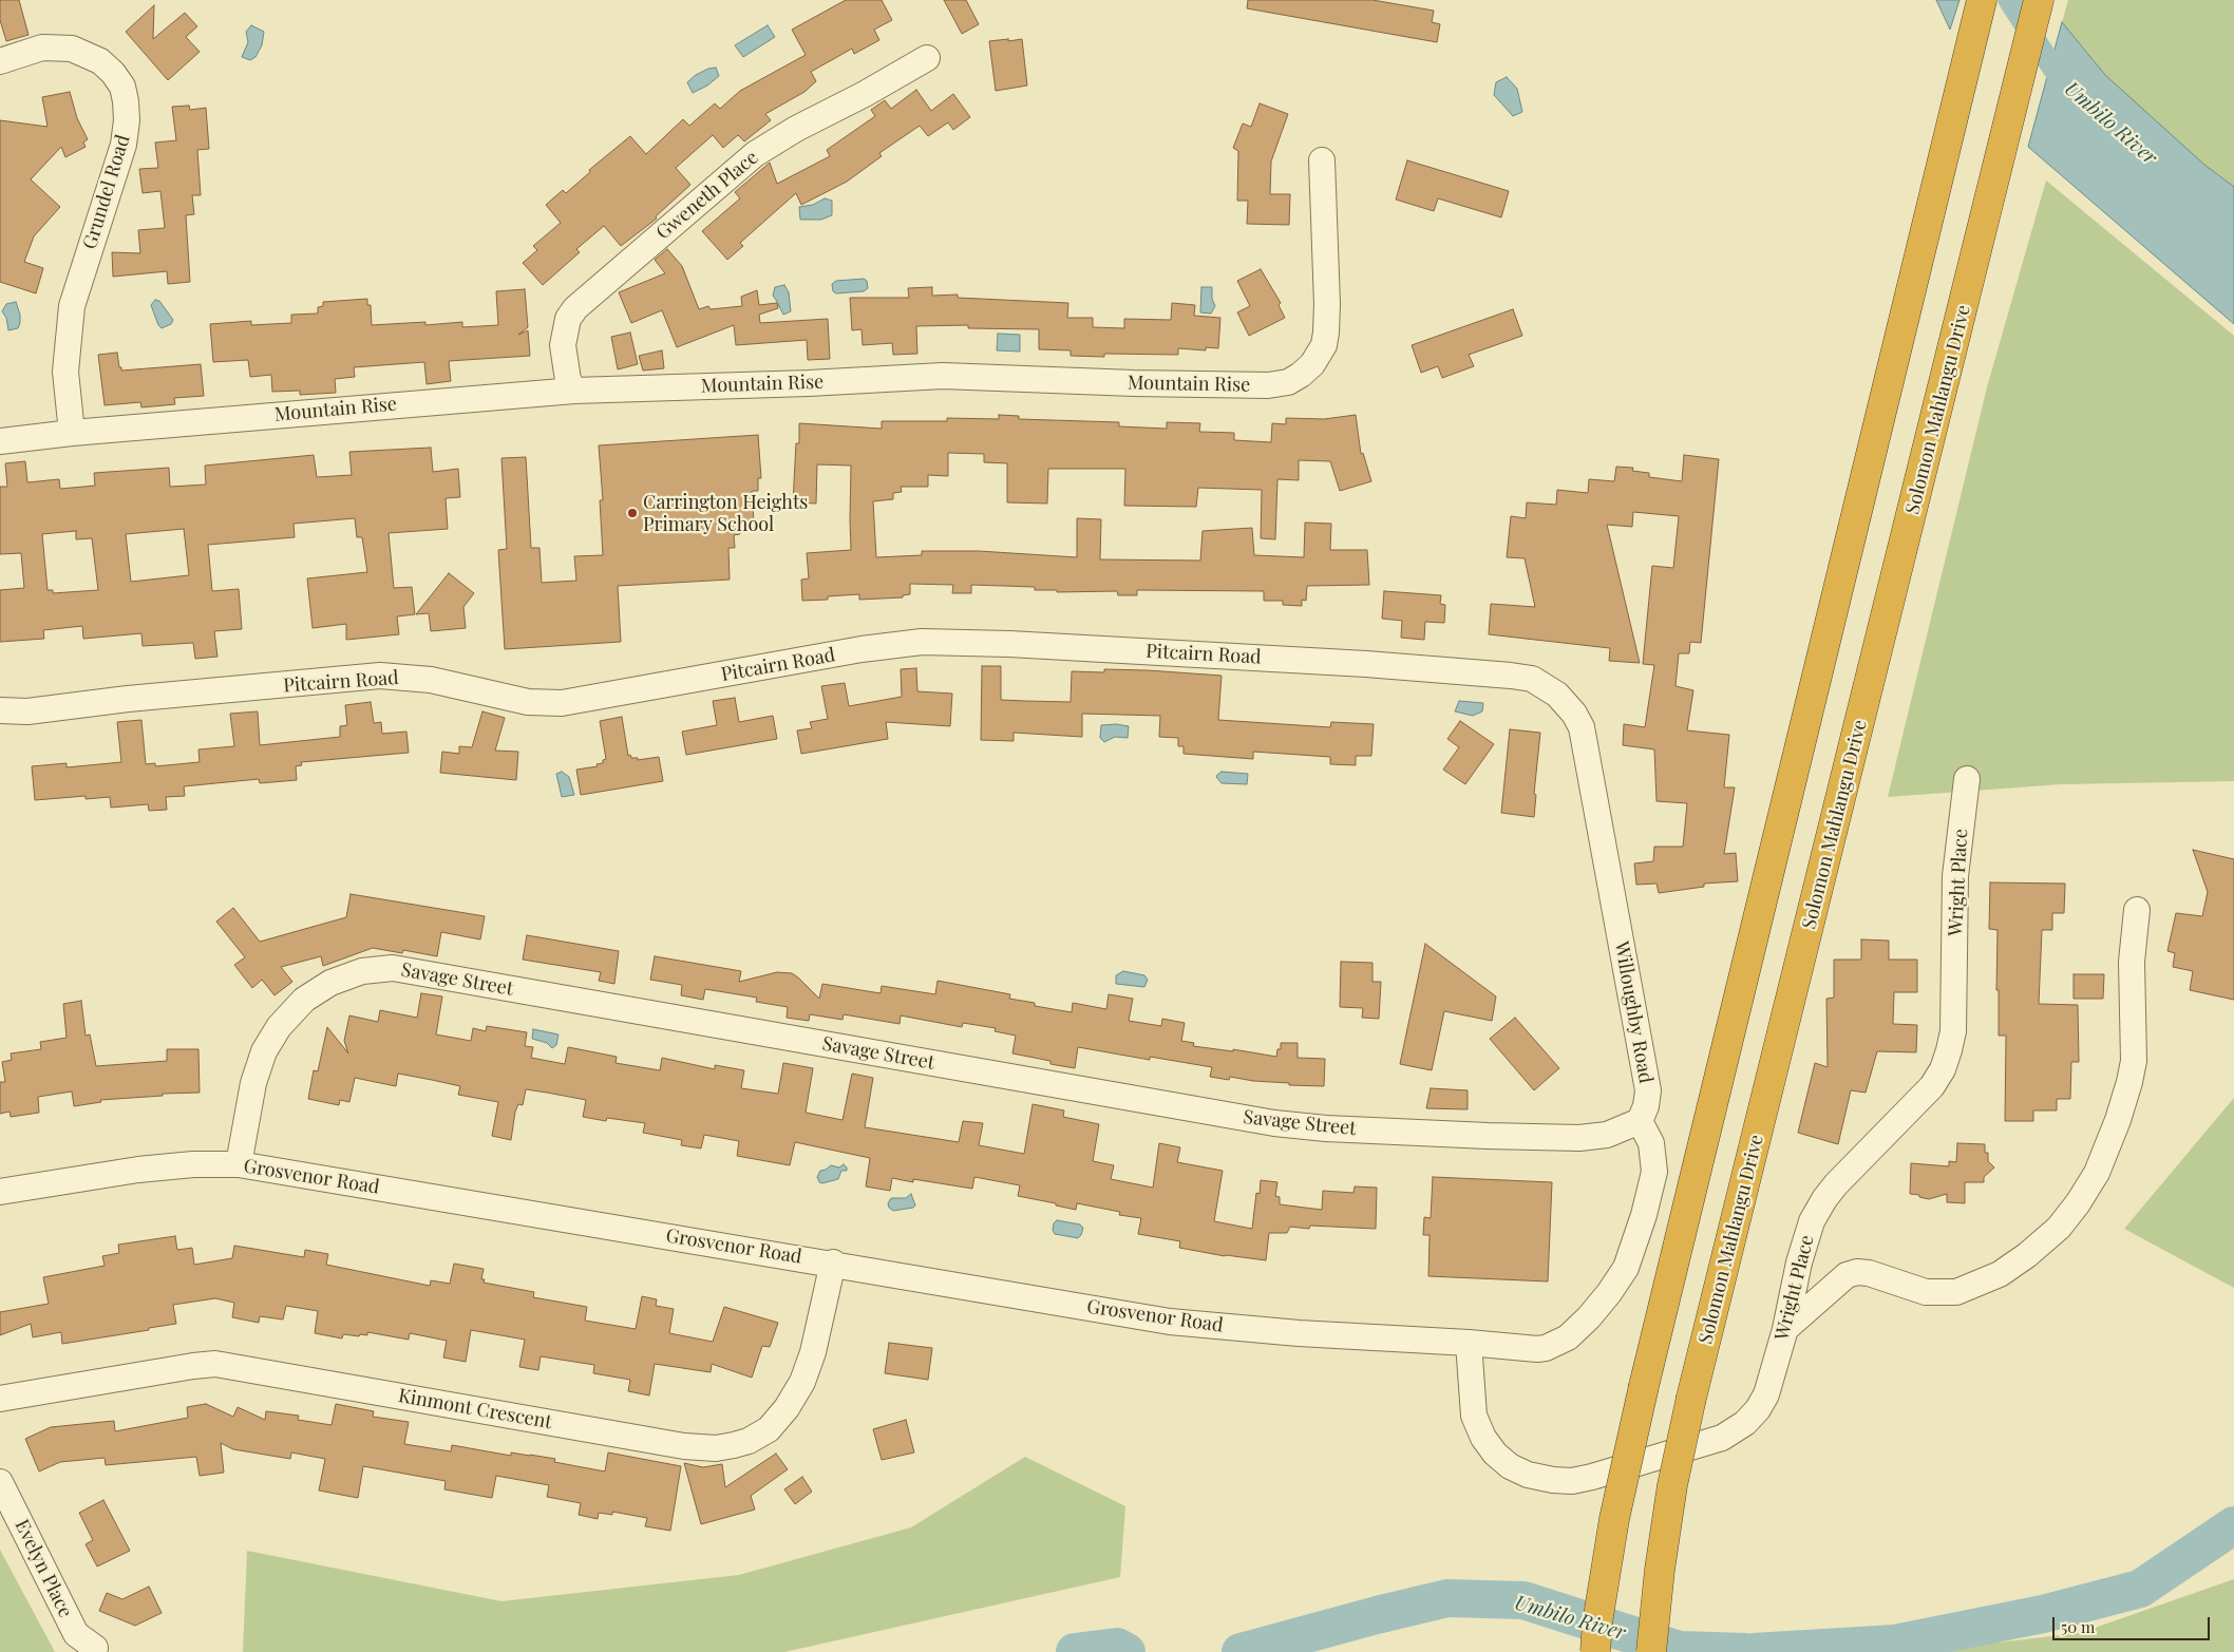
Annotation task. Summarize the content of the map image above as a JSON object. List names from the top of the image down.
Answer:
{
  "streets": {
    "highway": ["Solomon Mahlangu Drive"],
    "street": [
      "Grundel Road",
      "Gweneth Place",
      "Mountain Rise",
      "Pitcairn Road",
      "Wright Place",
      "Savage Street",
      "Willoughby Road",
      "Grosvenor Road",
      "Kinmont Crescent",
      "Evelyn Place"
    ]
  },
  "crossings": [
    ["Grundel Road", "Mountain Rise"],
    ["Gweneth Place", "Mountain Rise"],
    ["Pitcairn Road", "Willoughby Road"],
    ["Wright Place", "Grosvenor Road"],
    ["Savage Street", "Willoughby Road"],
    ["Savage Street", "Grosvenor Road"],
    ["Grosvenor Road", "Kinmont Crescent"]
  ],
  "water": ["Umbilo River"],
  "places": ["Carrington Heights Primary School"],
  "scale_bar": "50 m"
}
